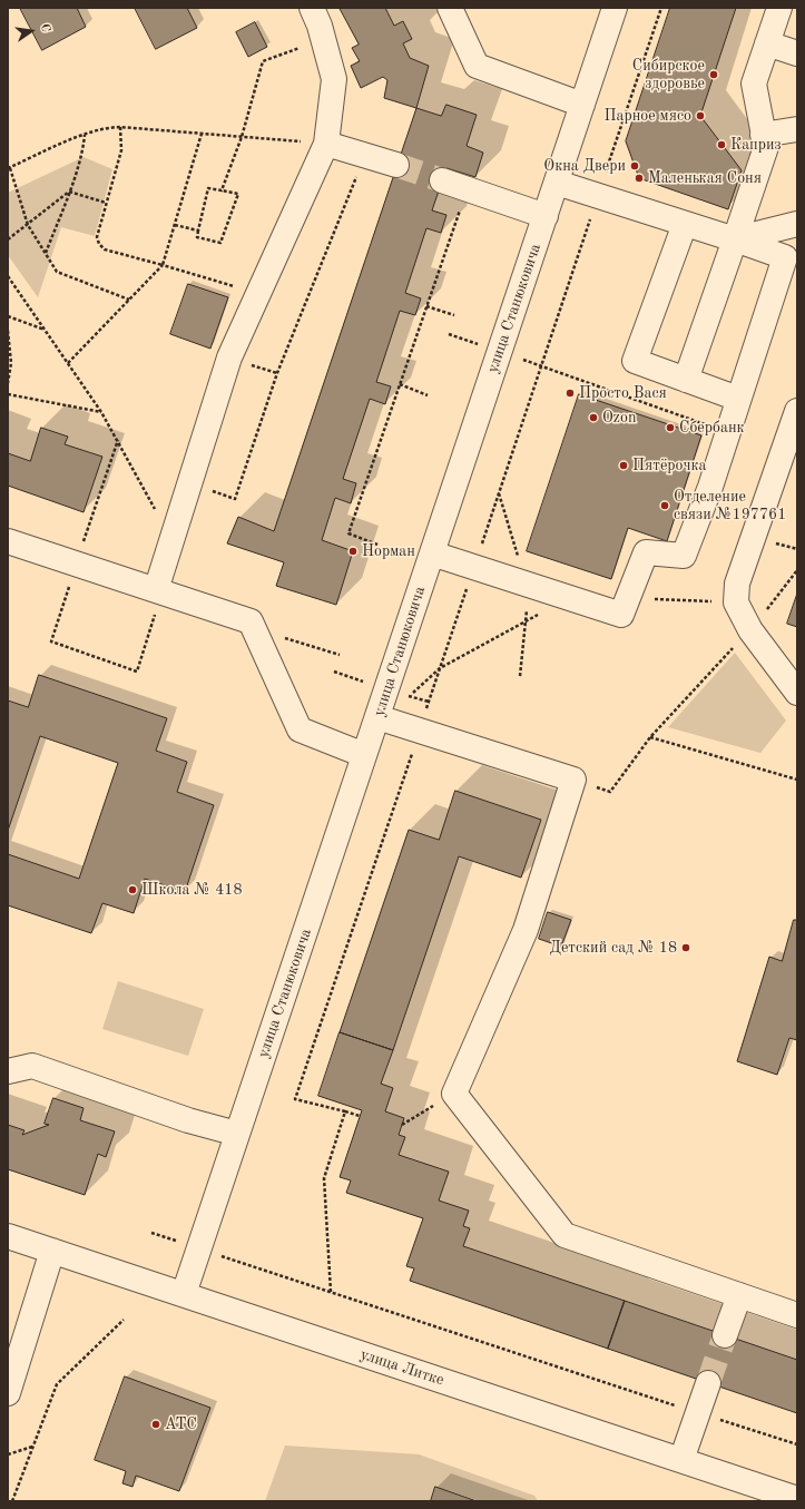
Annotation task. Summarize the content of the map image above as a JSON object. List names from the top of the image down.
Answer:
{
  "streets": {
    "street": ["улица Станюковича", "улица Литке"]
  },
  "crossings": [
    ["улица Станюковича", "улица Литке"]
  ],
  "places": [
    "Сибирское здоровье",
    "Парное мясо",
    "Каприз",
    "Окна Двери",
    "Маленькая Соня",
    "Просто Вася",
    "Ozon",
    "Сбербанк",
    "Пятёрочка",
    "Отделение связи №197761",
    "Норман",
    "Школа № 418",
    "Детский сад № 18",
    "АТС"
  ],
  "north": "right"
}
